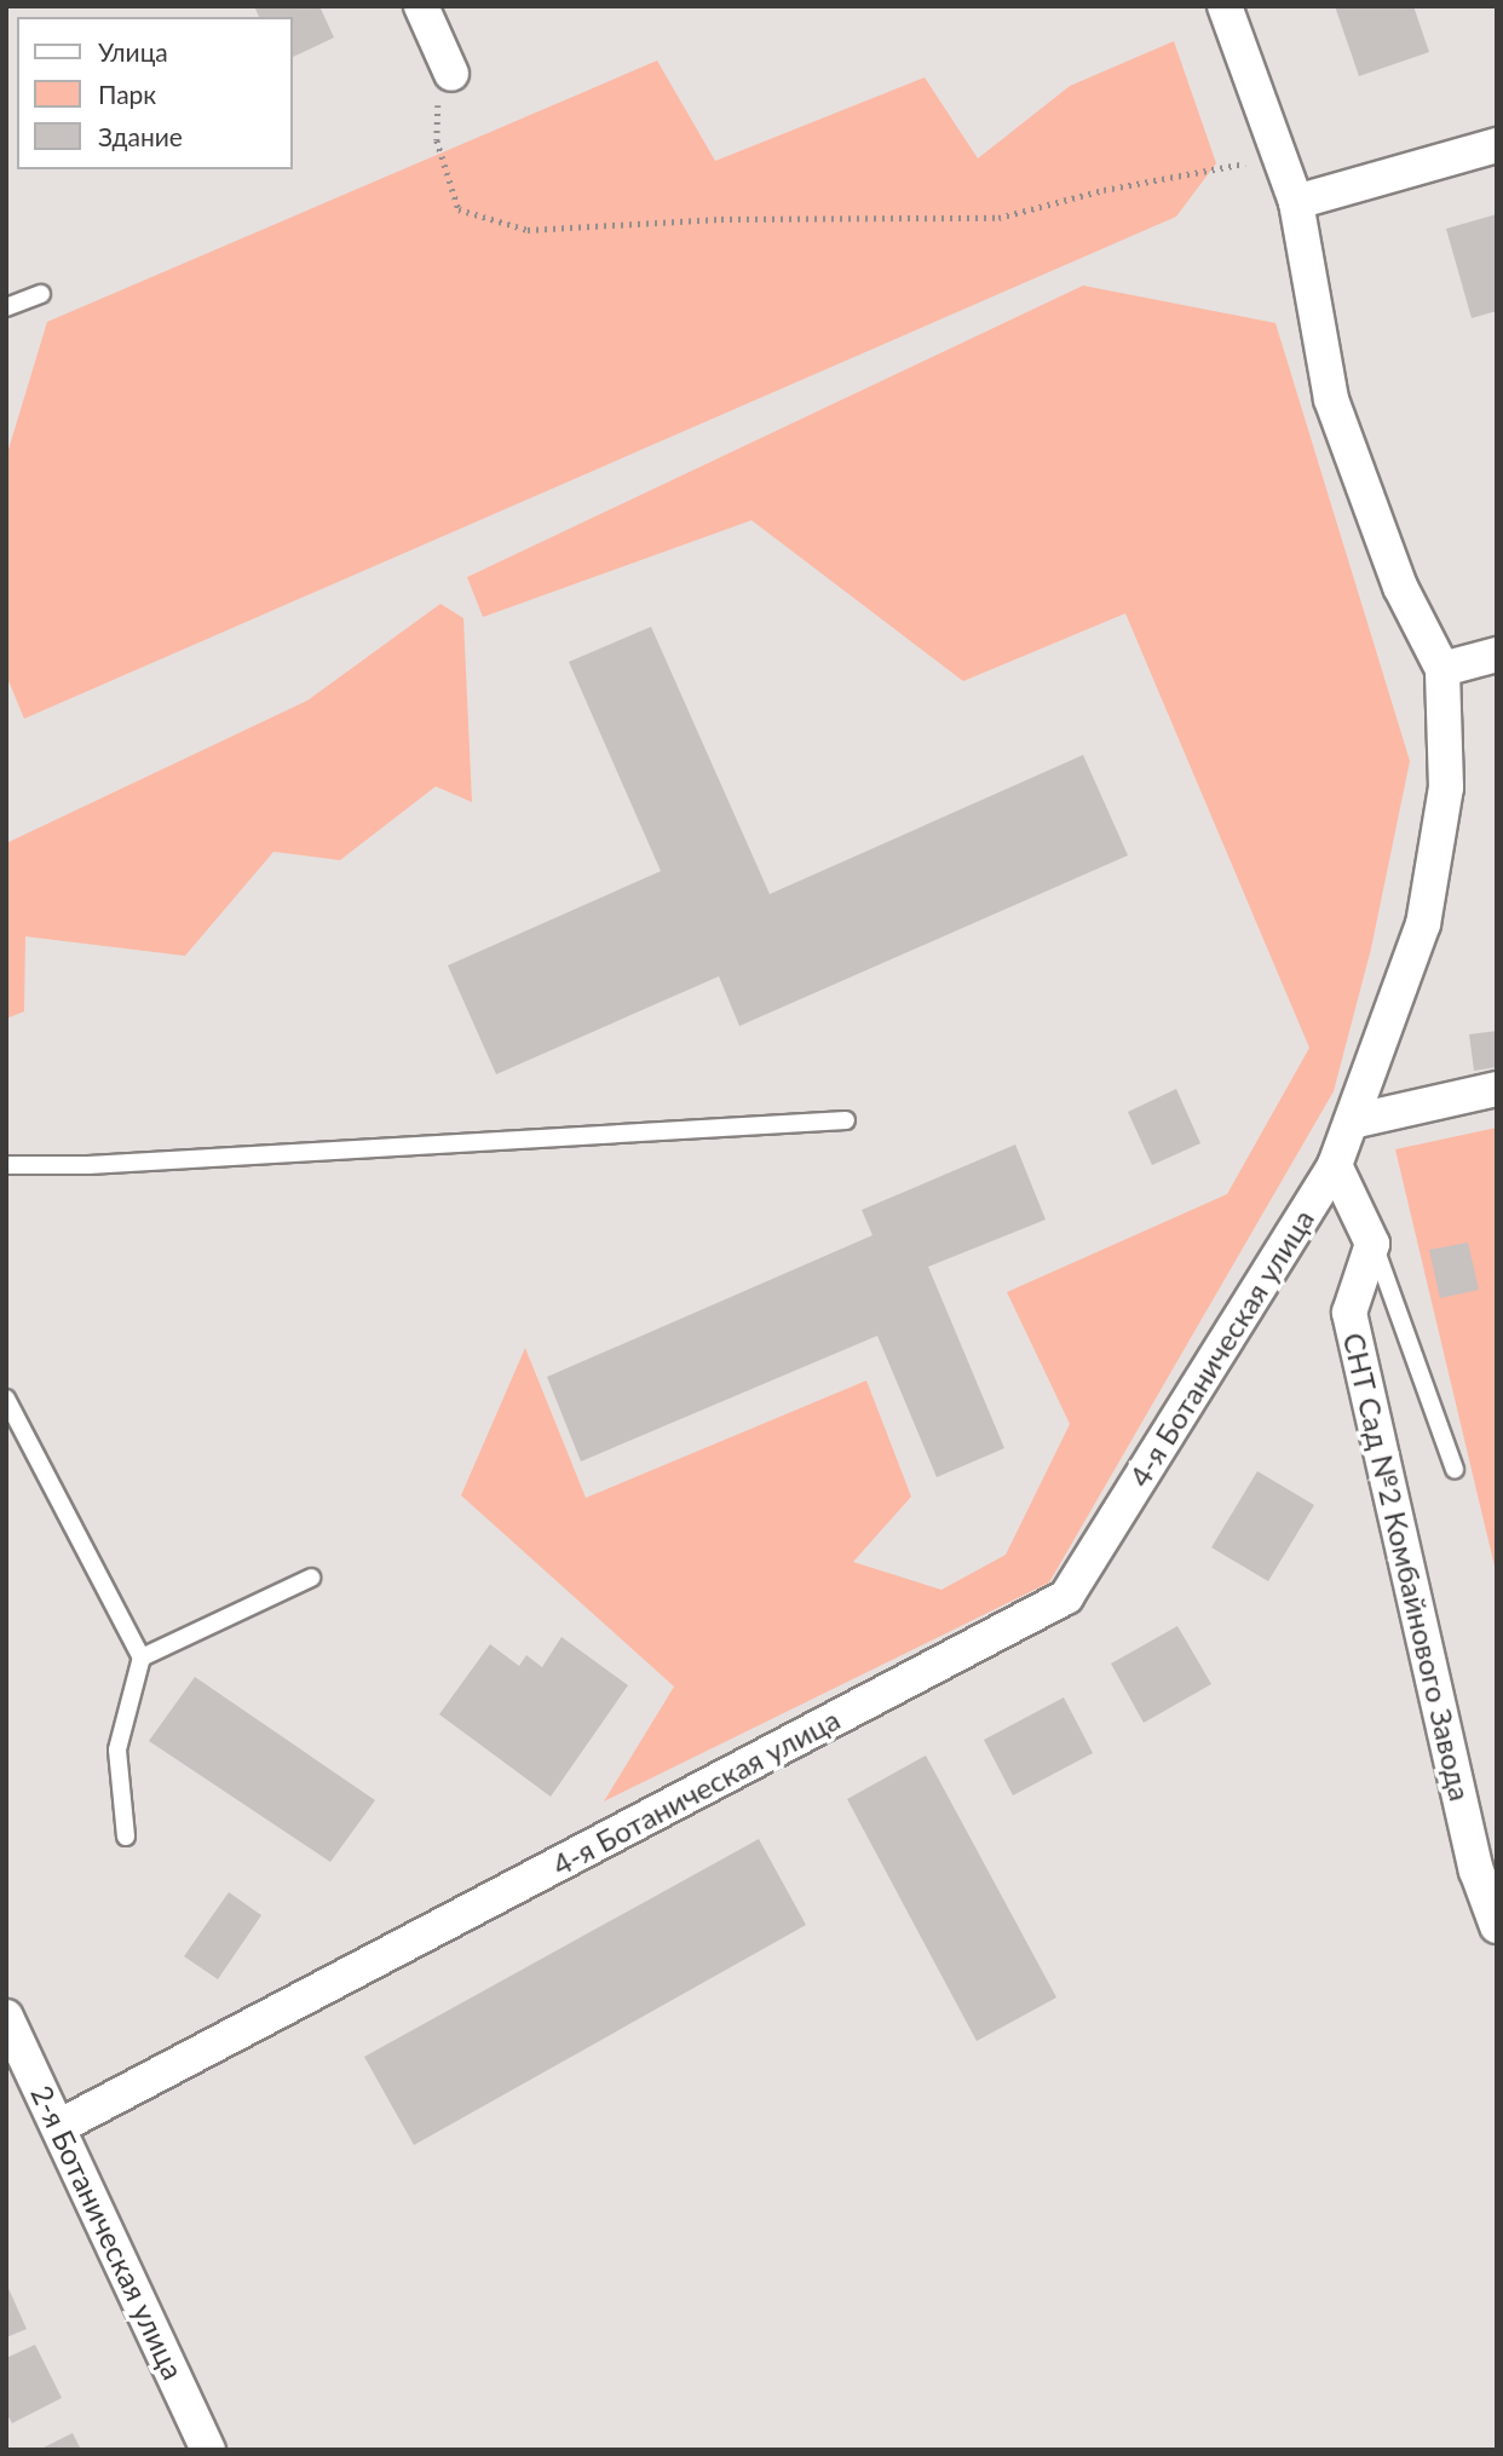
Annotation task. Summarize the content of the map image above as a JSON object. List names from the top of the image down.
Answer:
{
  "streets": {
    "street": ["4-я Ботаническая улица", "СНТ Сад №2 Комбайнового Завода", "2-я Ботаническая улица"]
  },
  "crossings": [
    ["4-я Ботаническая улица", "2-я Ботаническая улица"]
  ],
  "legend": ["Улица", "Парк", "Здание"]
}
